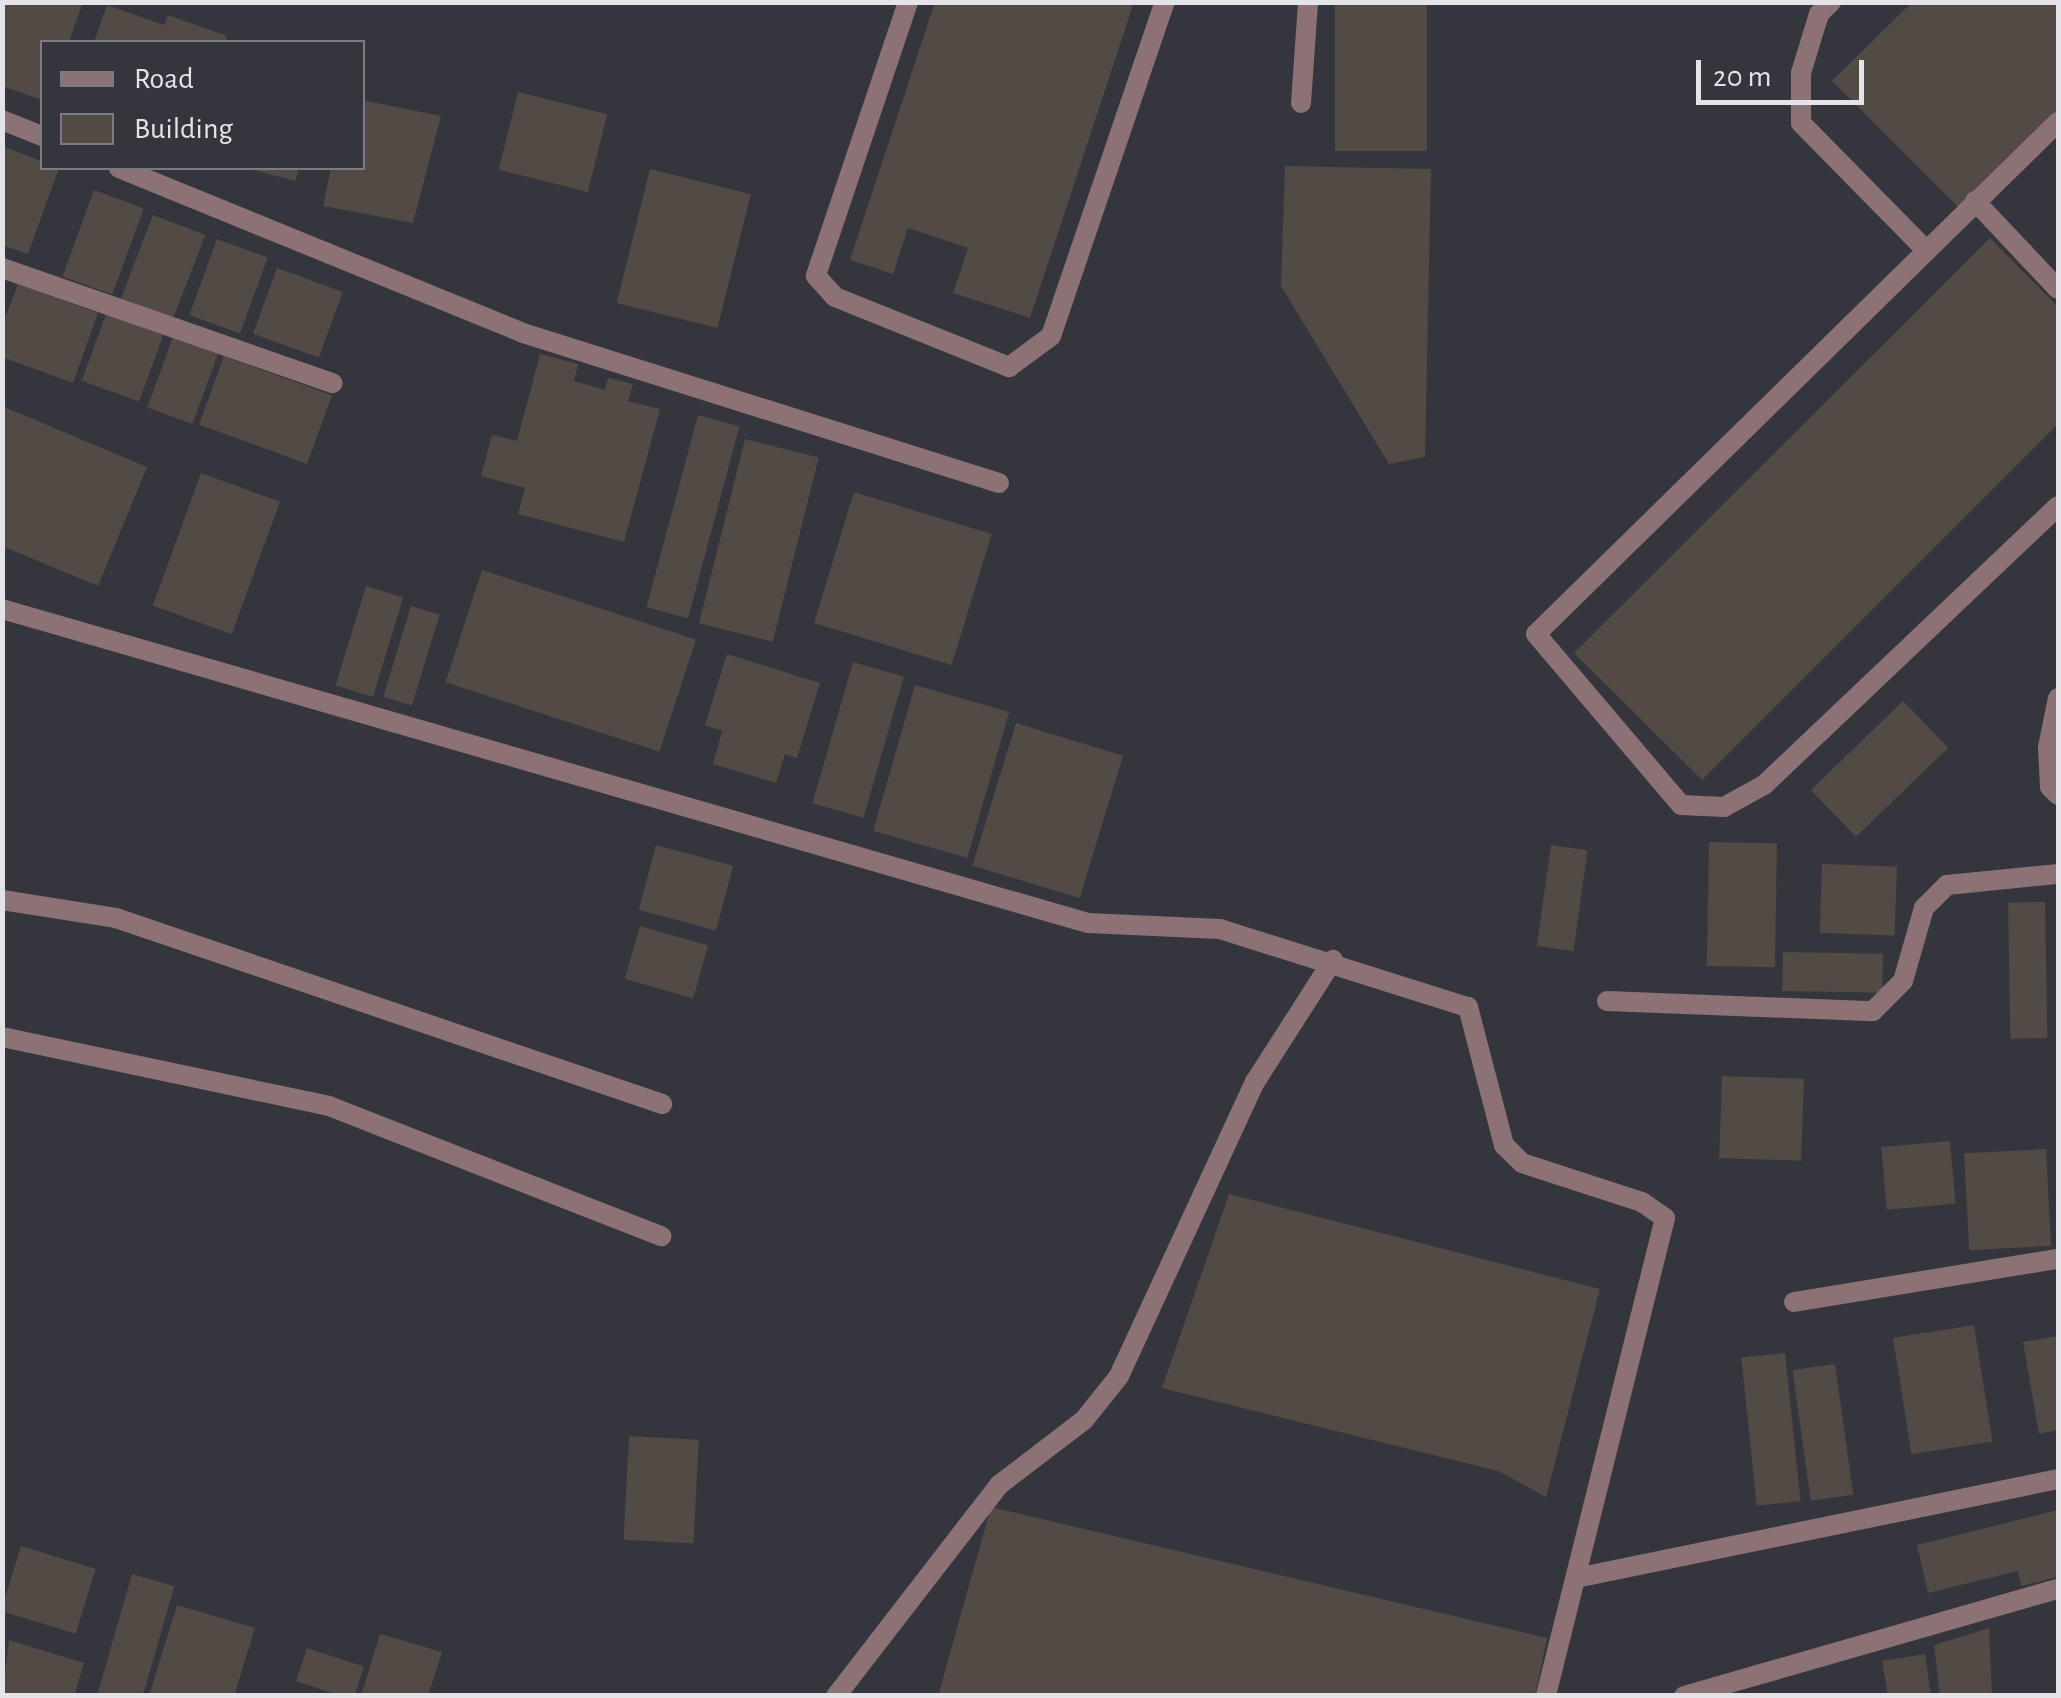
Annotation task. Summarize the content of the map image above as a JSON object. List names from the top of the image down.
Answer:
{
  "legend": ["Road", "Building"],
  "scale_bar": "20 m"
}
